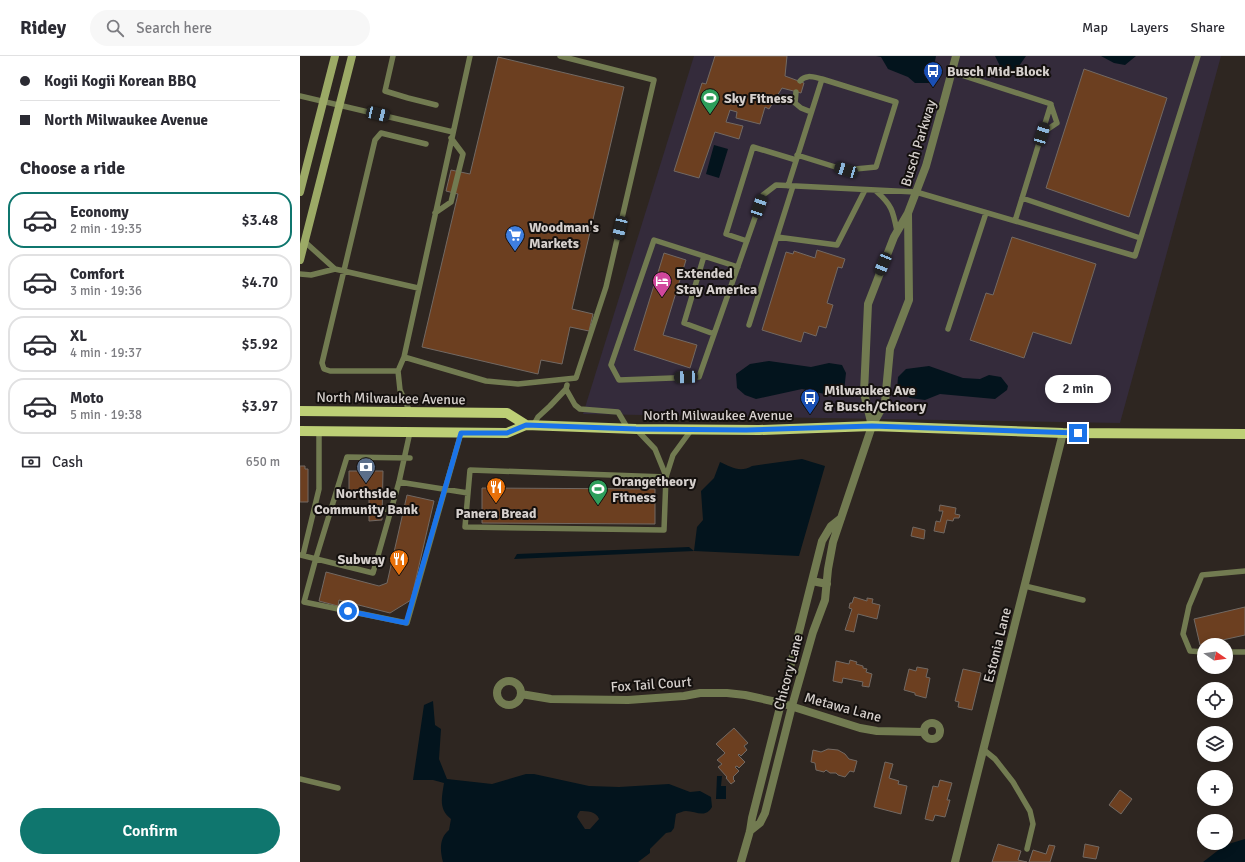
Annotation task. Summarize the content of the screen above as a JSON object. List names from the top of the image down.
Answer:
{
  "streets": {
    "main road": ["North Milwaukee Avenue"],
    "street": [
      "Busch Parkway",
      "Estonia Lane",
      "Chicory Lane",
      "Fox Tail Court",
      "Metawa Lane"
    ]
  },
  "crossings": [
    ["Busch Parkway", "North Milwaukee Avenue"],
    ["Busch Parkway", "Chicory Lane"],
    ["North Milwaukee Avenue", "Estonia Lane"],
    ["North Milwaukee Avenue", "Chicory Lane"],
    ["Chicory Lane", "Fox Tail Court"],
    ["Chicory Lane", "Metawa Lane"],
    ["Fox Tail Court", "Metawa Lane"]
  ],
  "places": {
    "bus stop": ["Busch Mid-Block", "Milwaukee Ave & Busch/Chicory"],
    "sports": ["Sky Fitness", "Orangetheory Fitness"],
    "supermarket": ["Woodman's Markets"],
    "hotel": ["Extended Stay America"],
    "bank": ["Northside Community Bank"],
    "restaurant": ["Panera Bread", "Subway"]
  },
  "north": "right",
  "page": {
    "header": "Ridey",
    "search": "Search here",
    "nav": ["Map", "Layers", "Share"],
    "banner": ["Kogii Kogii Korean BBQ", "North Milwaukee Avenue"],
    "heading": "Choose a ride",
    "list": [
      {
        "name": "Economy",
        "note": "2 min · 19:35",
        "value": "$3.48"
      },
      {
        "name": "Comfort",
        "note": "3 min · 19:36",
        "value": "$4.70"
      },
      {
        "name": "XL",
        "note": "4 min · 19:37",
        "value": "$5.92"
      },
      {
        "name": "Moto",
        "note": "5 min · 19:38",
        "value": "$3.97"
      }
    ],
    "bubble": "2 min",
    "pay": ["Cash", "650 m"],
    "map_buttons": ["+", "−"],
    "buttons": "Confirm"
  }
}
